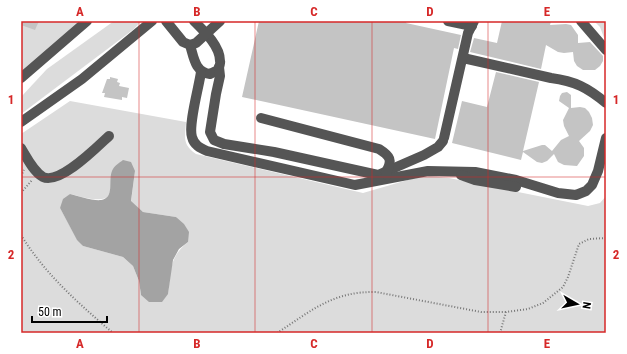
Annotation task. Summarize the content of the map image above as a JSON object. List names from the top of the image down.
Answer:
{
  "scale_bar": "50 m",
  "north": "right",
  "grid": {
    "columns": [
      "A",
      "B",
      "C",
      "D",
      "E"
    ],
    "rows": ["1", "2"]
  }
}
